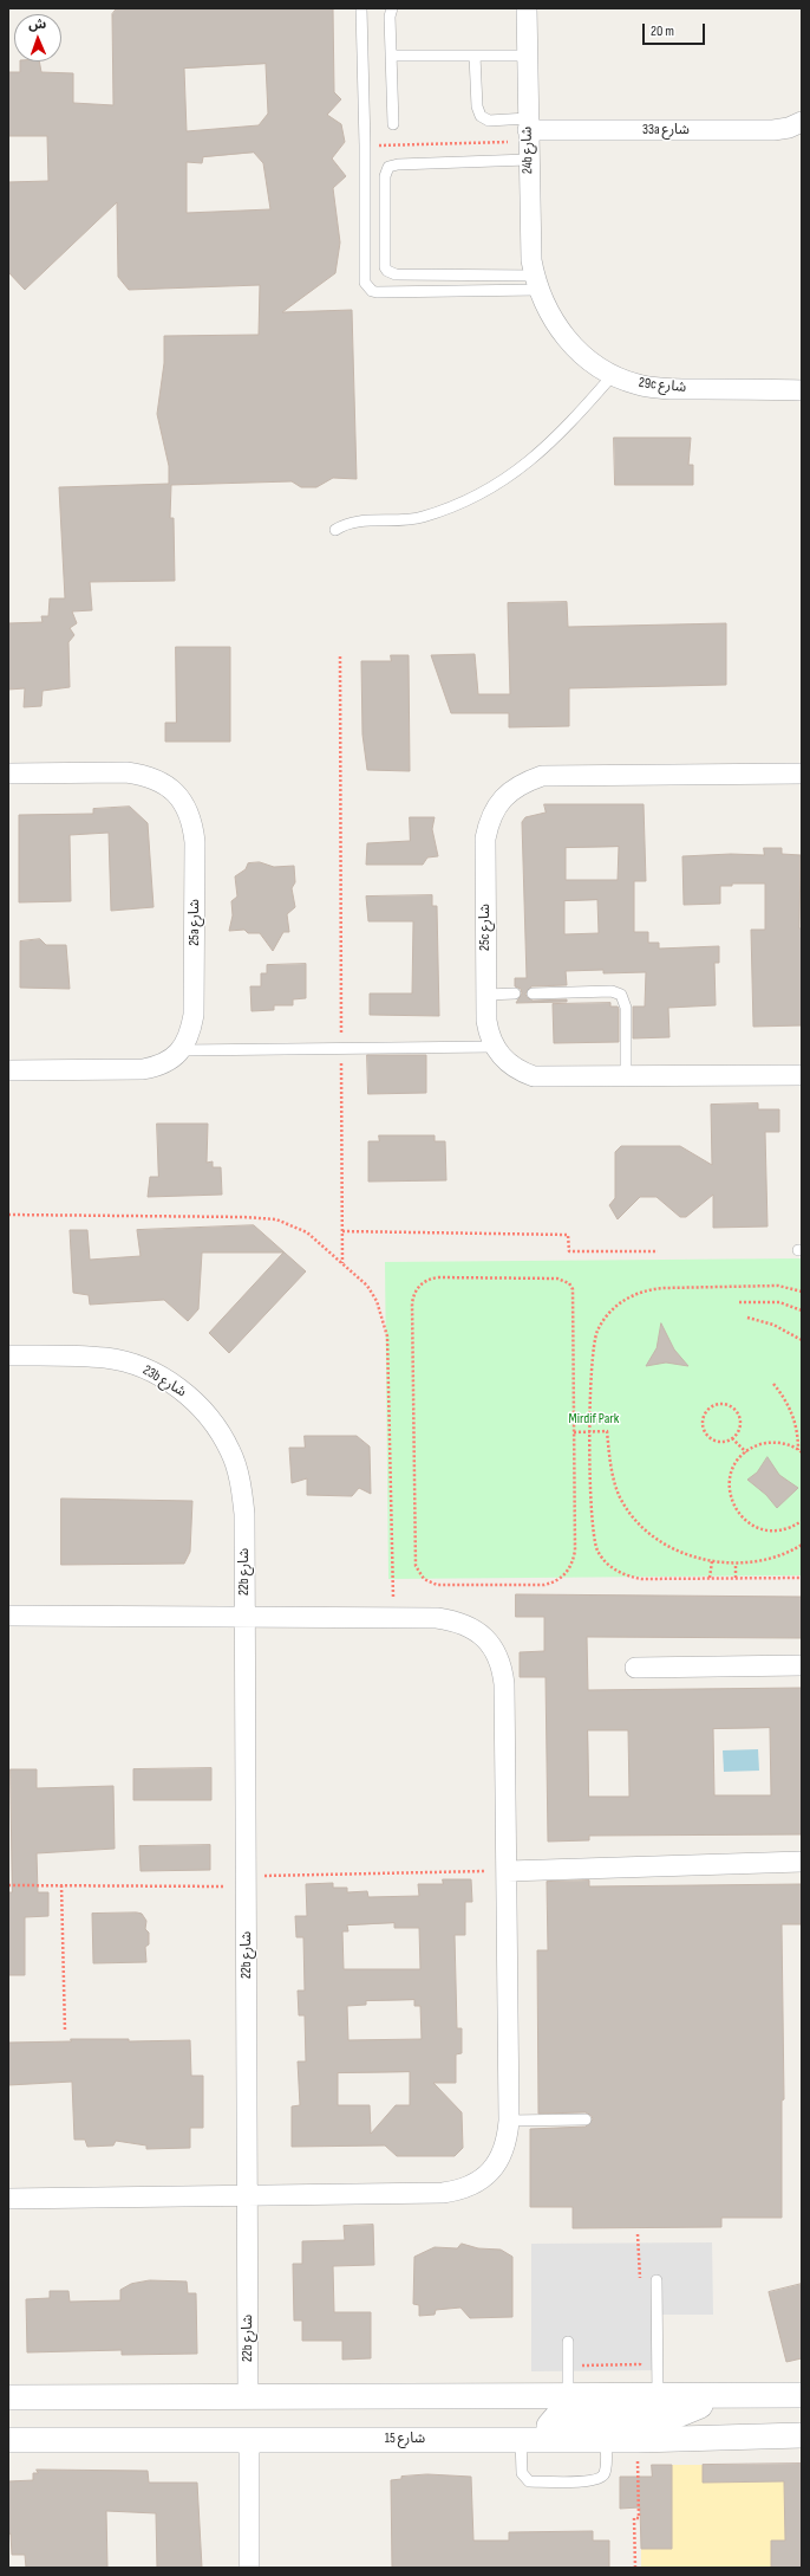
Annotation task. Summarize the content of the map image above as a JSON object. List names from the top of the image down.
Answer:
{
  "streets": {
    "street": [
      "33a شارع",
      "24b شارع",
      "29c شارع",
      "25a شارع",
      "25c شارع",
      "23b شارع",
      "22b شارع",
      "شارع 15"
    ]
  },
  "crossings": [
    ["33a شارع", "24b شارع"],
    ["24b شارع", "29c شارع"],
    ["23b شارع", "22b شارع"]
  ],
  "parks": ["Mirdif Park"],
  "scale_bar": "20 m",
  "north": "top"
}
